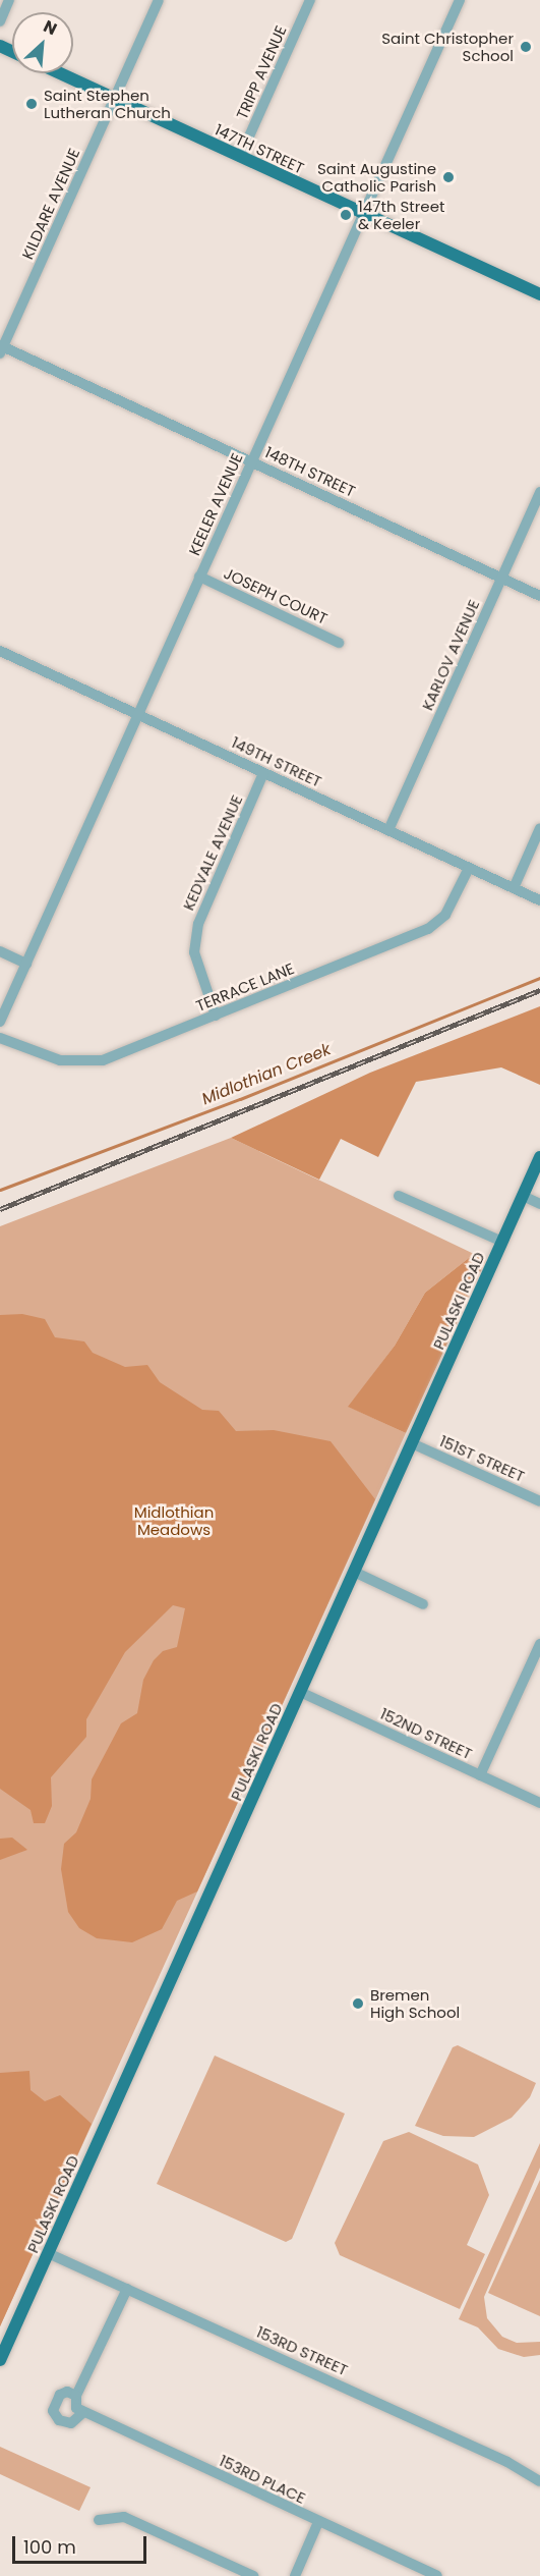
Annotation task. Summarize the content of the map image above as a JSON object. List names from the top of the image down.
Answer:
{
  "streets": {
    "main road": ["147TH STREET", "PULASKI ROAD"],
    "street": [
      "TRIPP AVENUE",
      "KILDARE AVENUE",
      "148TH STREET",
      "KEELER AVENUE",
      "JOSEPH COURT",
      "KARLOV AVENUE",
      "149TH STREET",
      "KEDVALE AVENUE",
      "TERRACE LANE",
      "151ST STREET",
      "152ND STREET",
      "153RD STREET",
      "153RD PLACE"
    ]
  },
  "crossings": [
    ["TRIPP AVENUE", "147TH STREET"],
    ["147TH STREET", "KILDARE AVENUE"],
    ["147TH STREET", "KEELER AVENUE"],
    ["KILDARE AVENUE", "148TH STREET"],
    ["148TH STREET", "KEELER AVENUE"],
    ["148TH STREET", "KARLOV AVENUE"],
    ["KEELER AVENUE", "JOSEPH COURT"],
    ["KEELER AVENUE", "149TH STREET"],
    ["KARLOV AVENUE", "149TH STREET"],
    ["149TH STREET", "KEDVALE AVENUE"],
    ["149TH STREET", "TERRACE LANE"],
    ["KEDVALE AVENUE", "TERRACE LANE"],
    ["PULASKI ROAD", "151ST STREET"],
    ["PULASKI ROAD", "152ND STREET"],
    ["PULASKI ROAD", "153RD STREET"],
    ["153RD STREET", "153RD PLACE"]
  ],
  "water": ["Midlothian Creek"],
  "parks": ["Midlothian Meadows"],
  "places": [
    "Saint Christopher School",
    "Saint Stephen Lutheran Church",
    "Saint Augustine Catholic Parish",
    "147th Street & Keeler",
    "Bremen High School"
  ],
  "scale_bar": "100 m",
  "north": "top right"
}
